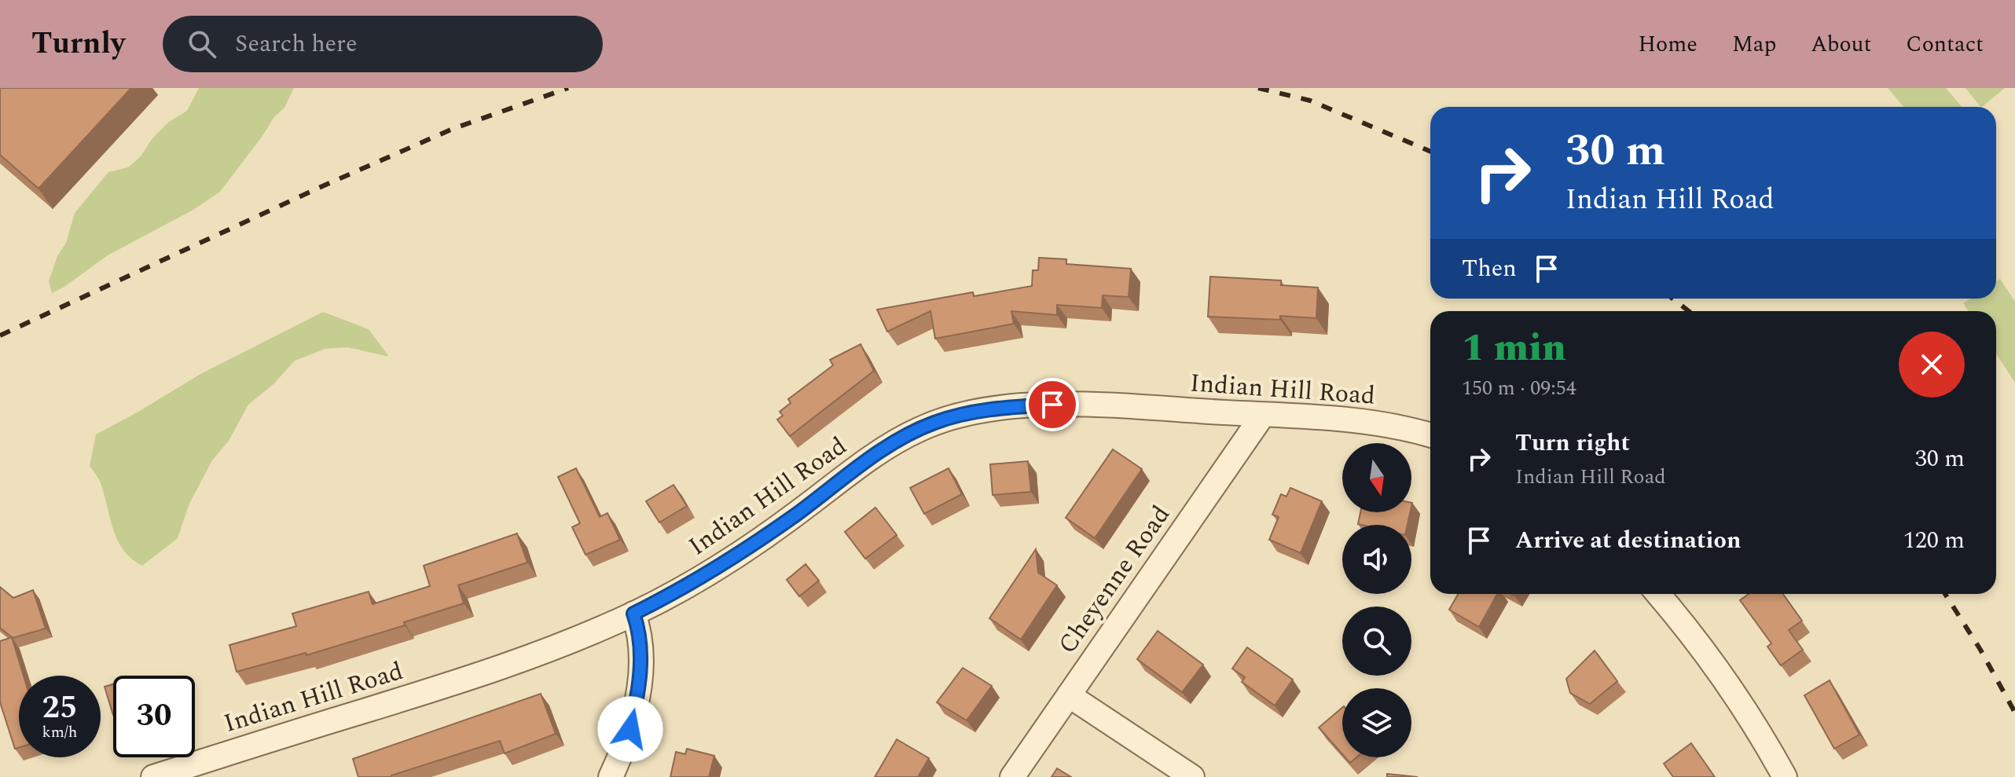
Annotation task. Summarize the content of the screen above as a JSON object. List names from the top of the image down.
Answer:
{
  "streets": {
    "street": ["Indian Hill Road", "Cheyenne Road"]
  },
  "crossings": [
    ["Indian Hill Road", "Cheyenne Road"]
  ],
  "north": "bottom",
  "page": {
    "header": "Turnly",
    "search": "Search here",
    "nav": [
      "Home",
      "Map",
      "About",
      "Contact"
    ],
    "turn": ["30 m", "Indian Hill Road"],
    "then": "Then",
    "heading": ["1 min", "150 m · 09:54"],
    "list": [
      {
        "name": "Turn right",
        "note": "Indian Hill Road",
        "value": "30 m"
      },
      {
        "name": "Arrive at destination",
        "value": "120 m"
      }
    ],
    "speed": "25 km/h",
    "limit": "30"
  }
}
